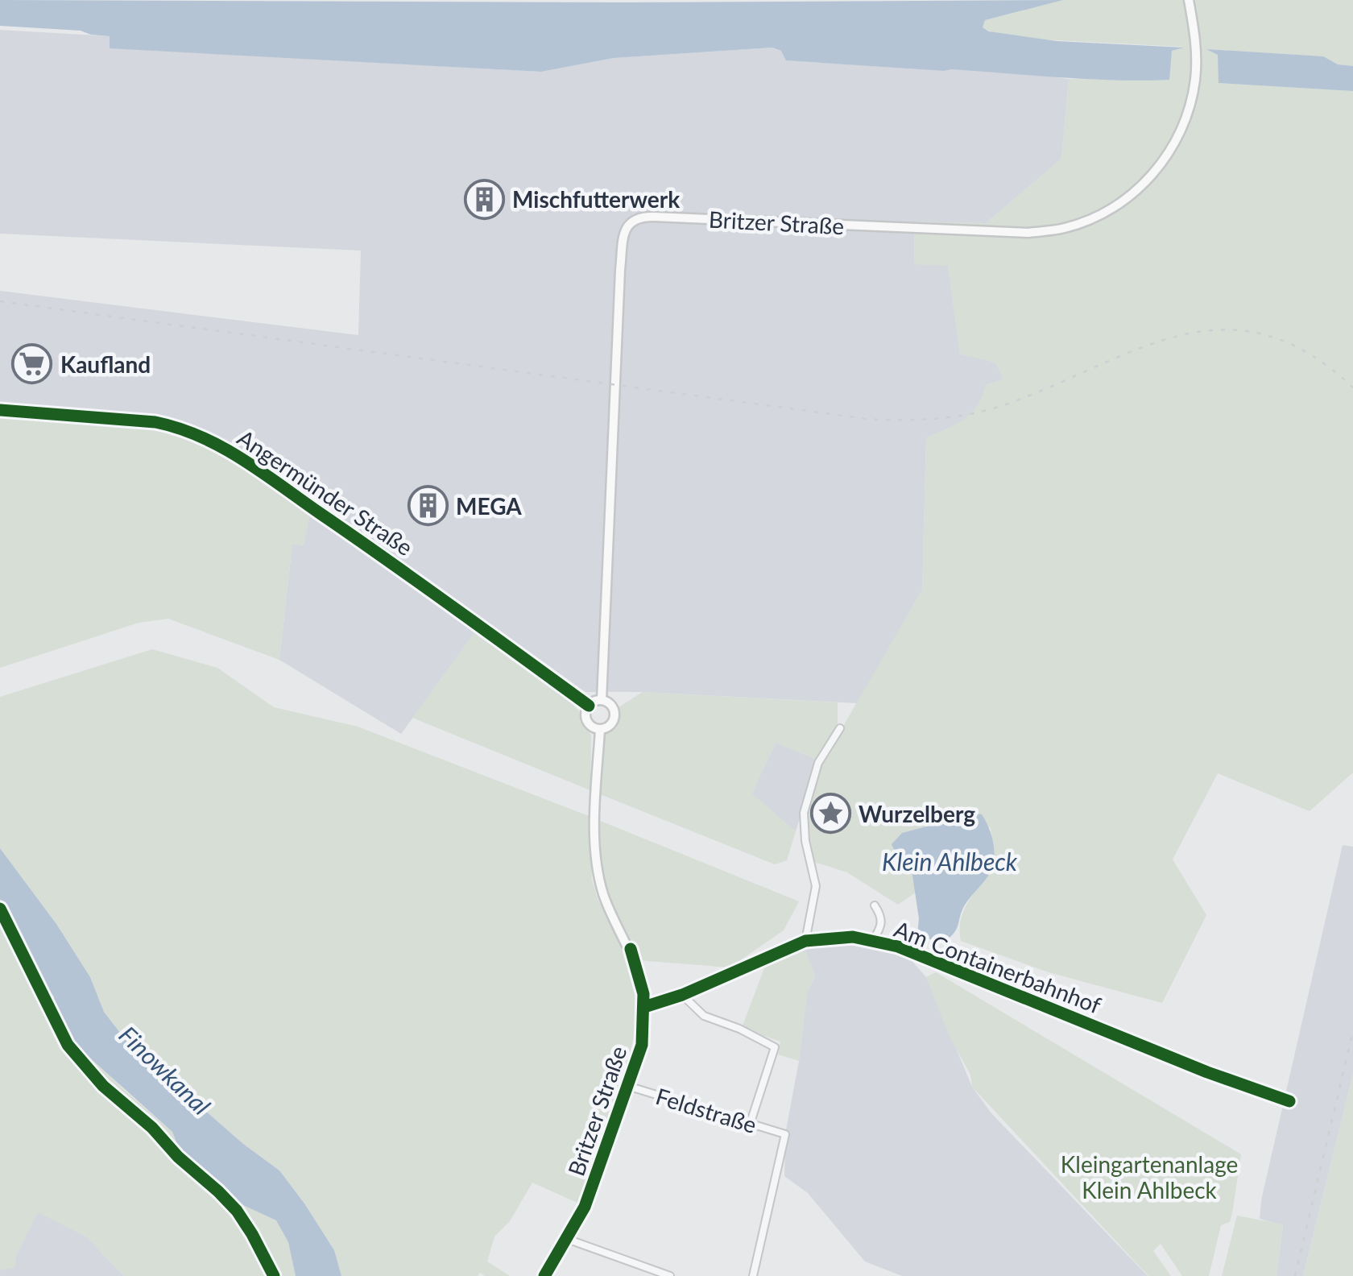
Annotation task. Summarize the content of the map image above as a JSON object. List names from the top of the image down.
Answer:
{
  "streets": {
    "main road": ["Britzer Straße"],
    "street": ["Angermünder Straße", "Am Containerbahnhof", "Feldstraße"]
  },
  "crossings": [
    ["Britzer Straße", "Angermünder Straße"],
    ["Britzer Straße", "Am Containerbahnhof"],
    ["Britzer Straße", "Feldstraße"]
  ],
  "water": ["Klein Ahlbeck", "Finowkanal"],
  "parks": ["Kleingartenanlage Klein Ahlbeck"],
  "places": {
    "building": ["Mischfutterwerk", "MEGA"],
    "supermarket": ["Kaufland"],
    "place": ["Wurzelberg"]
  }
}
